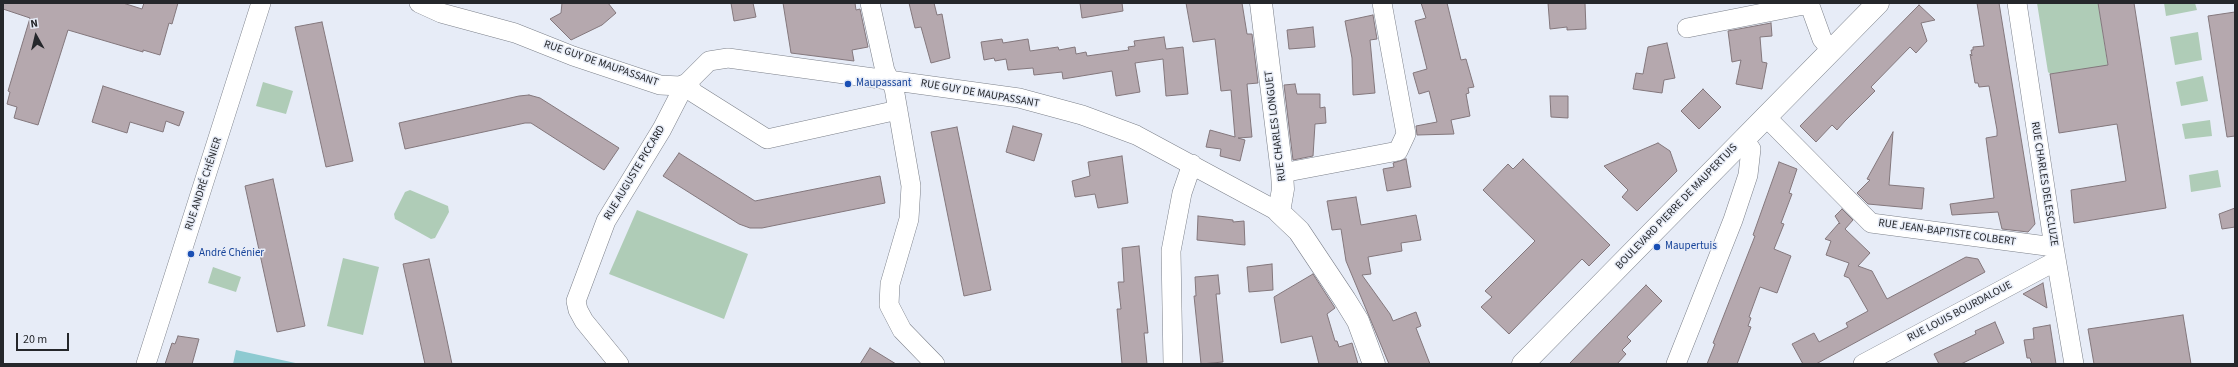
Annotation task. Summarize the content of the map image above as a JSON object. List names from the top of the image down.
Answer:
{
  "streets": {
    "street": [
      "RUE GUY DE MAUPASSANT",
      "RUE CHARLES LONGUET",
      "RUE AUGUSTE PICCARD",
      "RUE ANDRÉ CHÉNIER",
      "RUE CHARLES DELESCLUZE",
      "BOULEVARD PIERRE DE MAUPERTUIS",
      "RUE JEAN-BAPTISTE COLBERT",
      "RUE LOUIS BOURDALOUE"
    ]
  },
  "crossings": [
    ["RUE GUY DE MAUPASSANT", "RUE CHARLES LONGUET"],
    ["RUE GUY DE MAUPASSANT", "RUE AUGUSTE PICCARD"],
    ["RUE CHARLES DELESCLUZE", "RUE JEAN-BAPTISTE COLBERT"],
    ["RUE CHARLES DELESCLUZE", "RUE LOUIS BOURDALOUE"],
    ["BOULEVARD PIERRE DE MAUPERTUIS", "RUE JEAN-BAPTISTE COLBERT"],
    ["RUE JEAN-BAPTISTE COLBERT", "RUE LOUIS BOURDALOUE"]
  ],
  "places": ["Maupassant", "Maupertuis", "André Chénier"],
  "scale_bar": "20 m",
  "north": "top"
}
